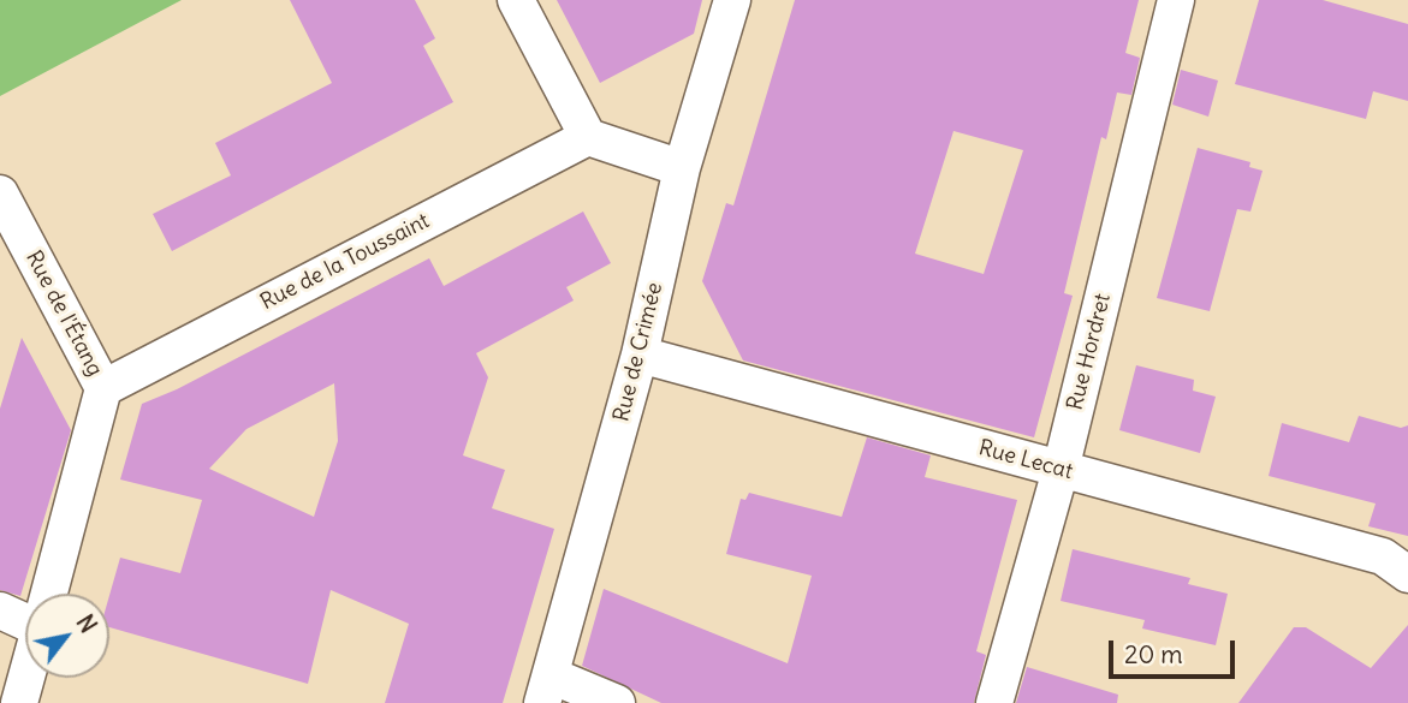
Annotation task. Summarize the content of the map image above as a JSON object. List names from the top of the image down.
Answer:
{
  "streets": {
    "street": [
      "Rue de la Toussaint",
      "Rue de l'Étang",
      "Rue de Crimée",
      "Rue Hordret",
      "Rue Lecat"
    ]
  },
  "crossings": [
    ["Rue de la Toussaint", "Rue de l'Étang"],
    ["Rue de Crimée", "Rue Lecat"],
    ["Rue Hordret", "Rue Lecat"]
  ],
  "scale_bar": "20 m",
  "north": "top right"
}
